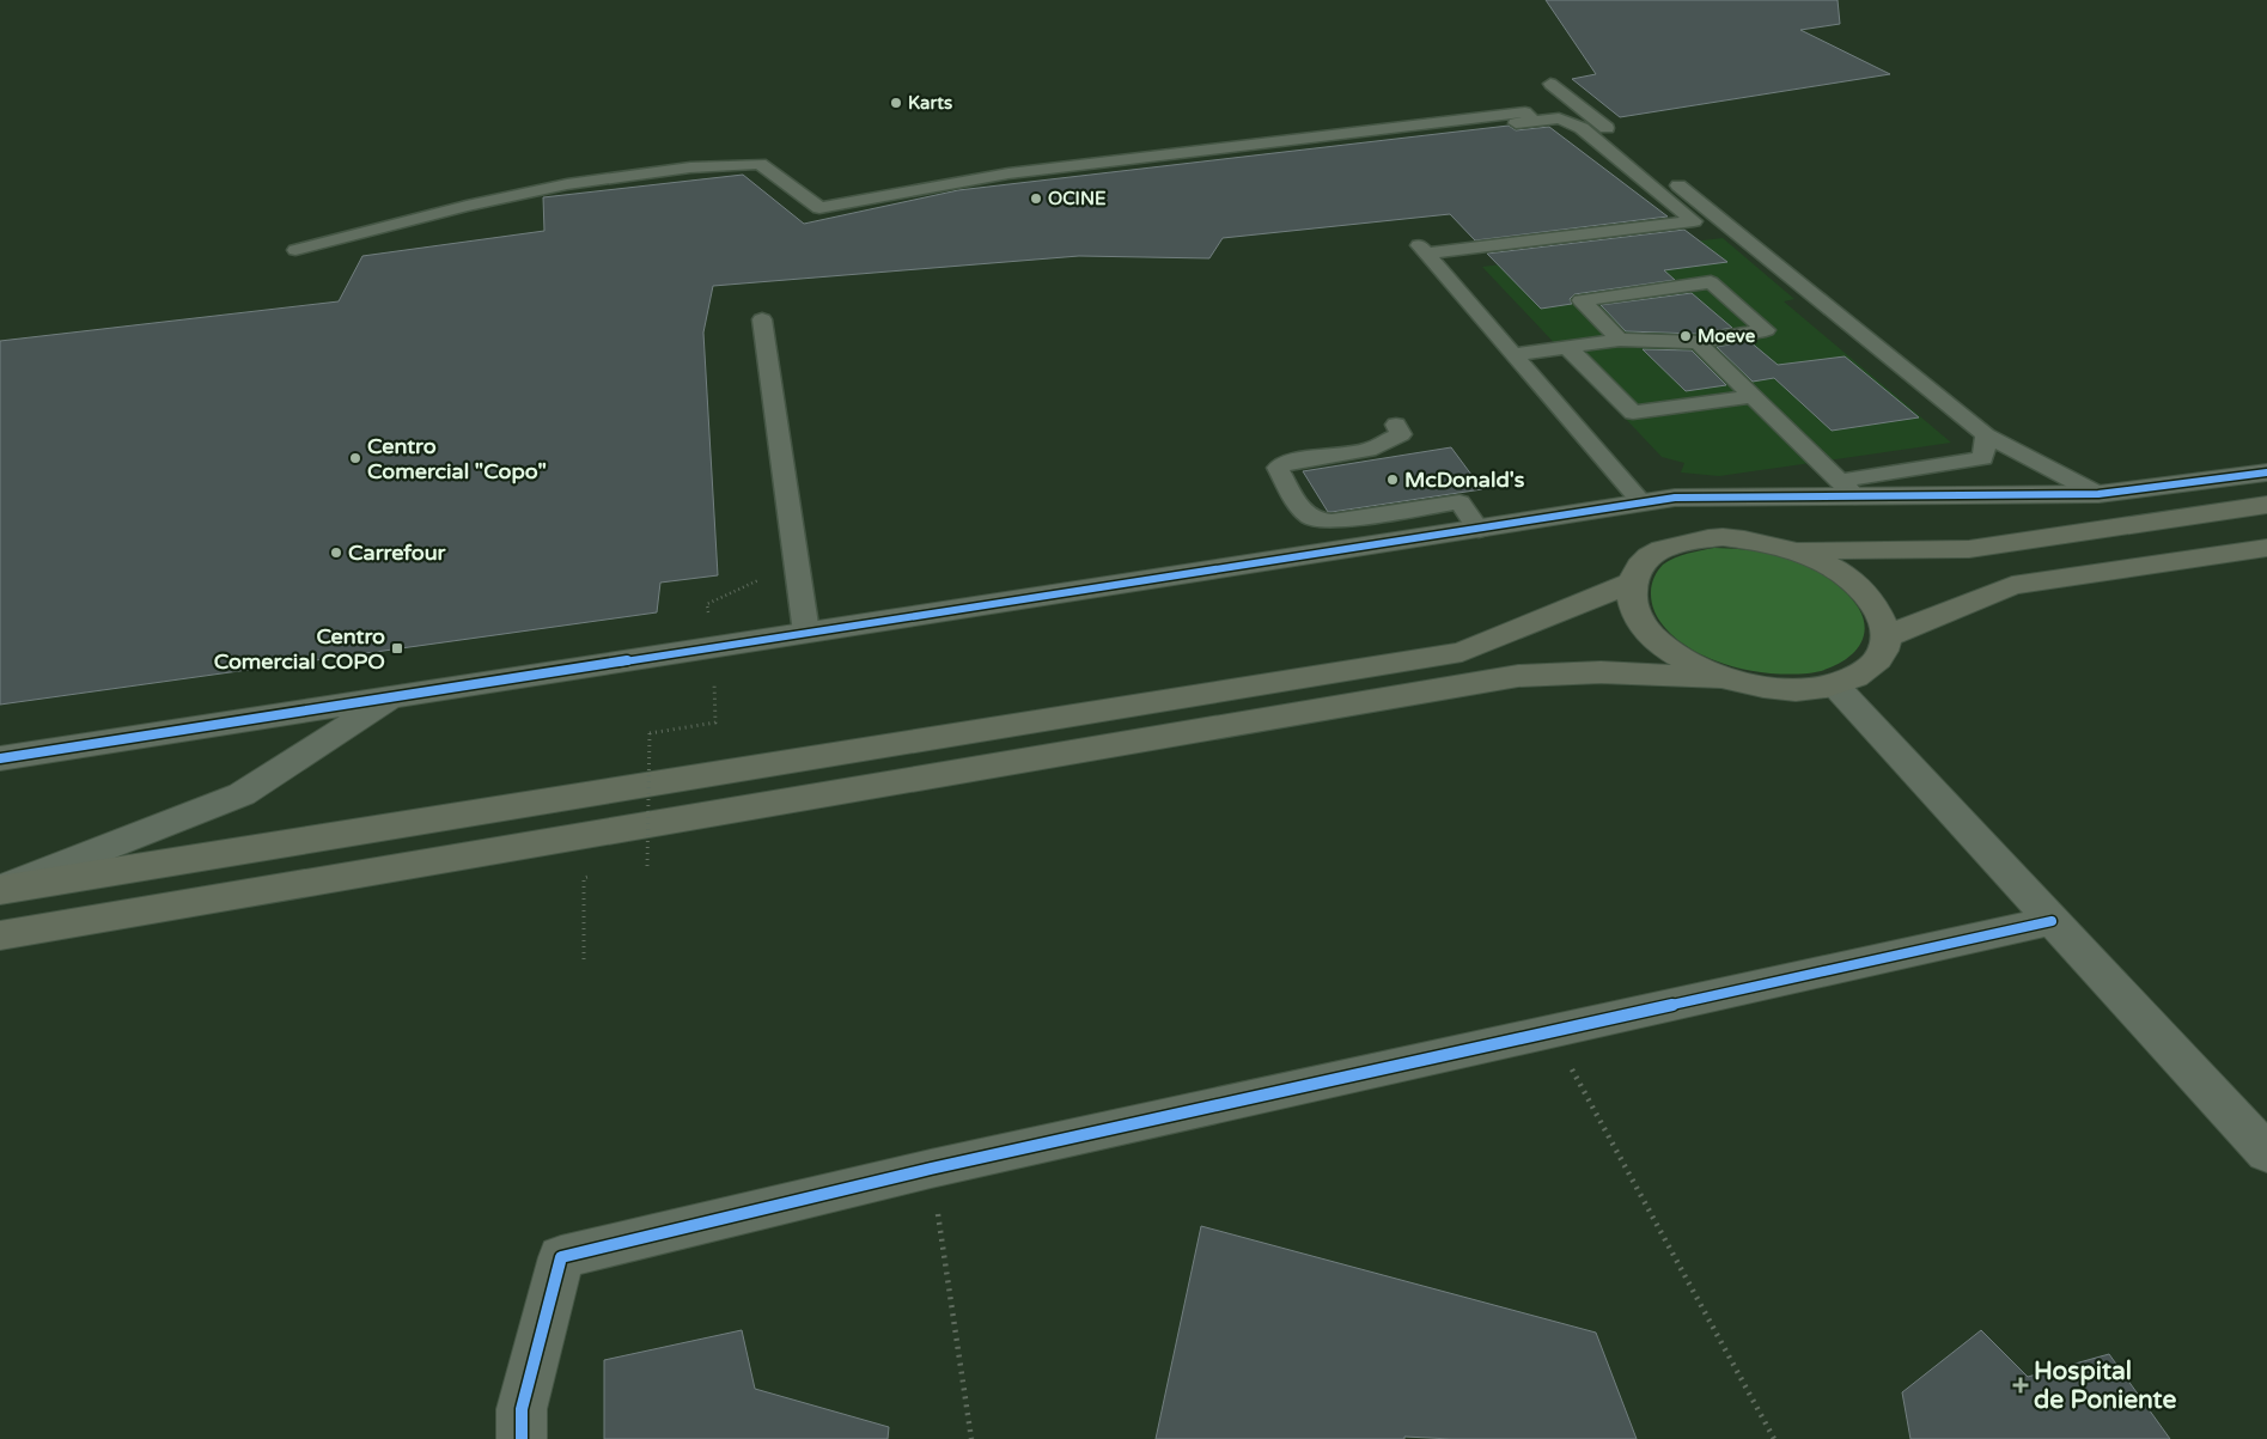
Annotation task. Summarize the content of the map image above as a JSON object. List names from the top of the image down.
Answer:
{
  "places": {
    "other": [
      "Karts",
      "OCINE",
      "Moeve",
      "Centro Comercial \"Copo\"",
      "McDonald's",
      "Carrefour"
    ],
    "transit": ["Centro Comercial COPO"],
    "health": ["Hospital de Poniente"]
  }
}
